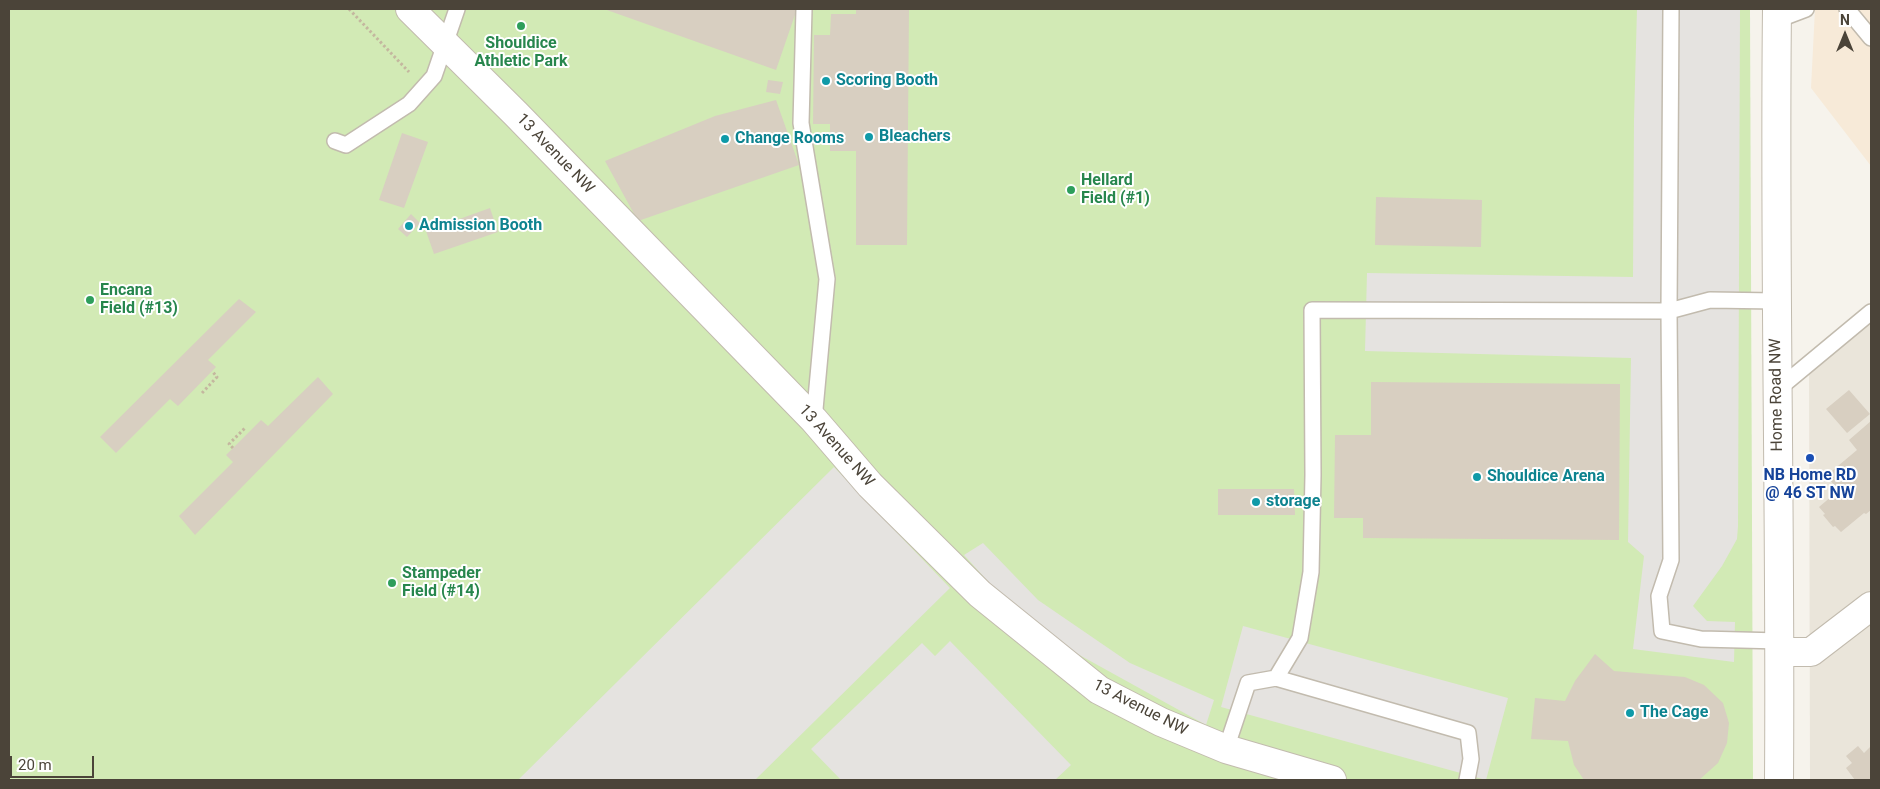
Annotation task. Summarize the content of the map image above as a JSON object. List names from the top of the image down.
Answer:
{
  "streets": {
    "street": ["13 Avenue NW", "Home Road NW"]
  },
  "places": [
    "Shouldice Athletic Park",
    "Scoring Booth",
    "Bleachers",
    "Change Rooms",
    "Hellard Field (#1)",
    "Admission Booth",
    "Encana Field (#13)",
    "NB Home RD @ 46 ST NW",
    "Shouldice Arena",
    "storage",
    "Stampeder Field (#14)",
    "The Cage"
  ],
  "scale_bar": "20 m",
  "north": "top"
}
